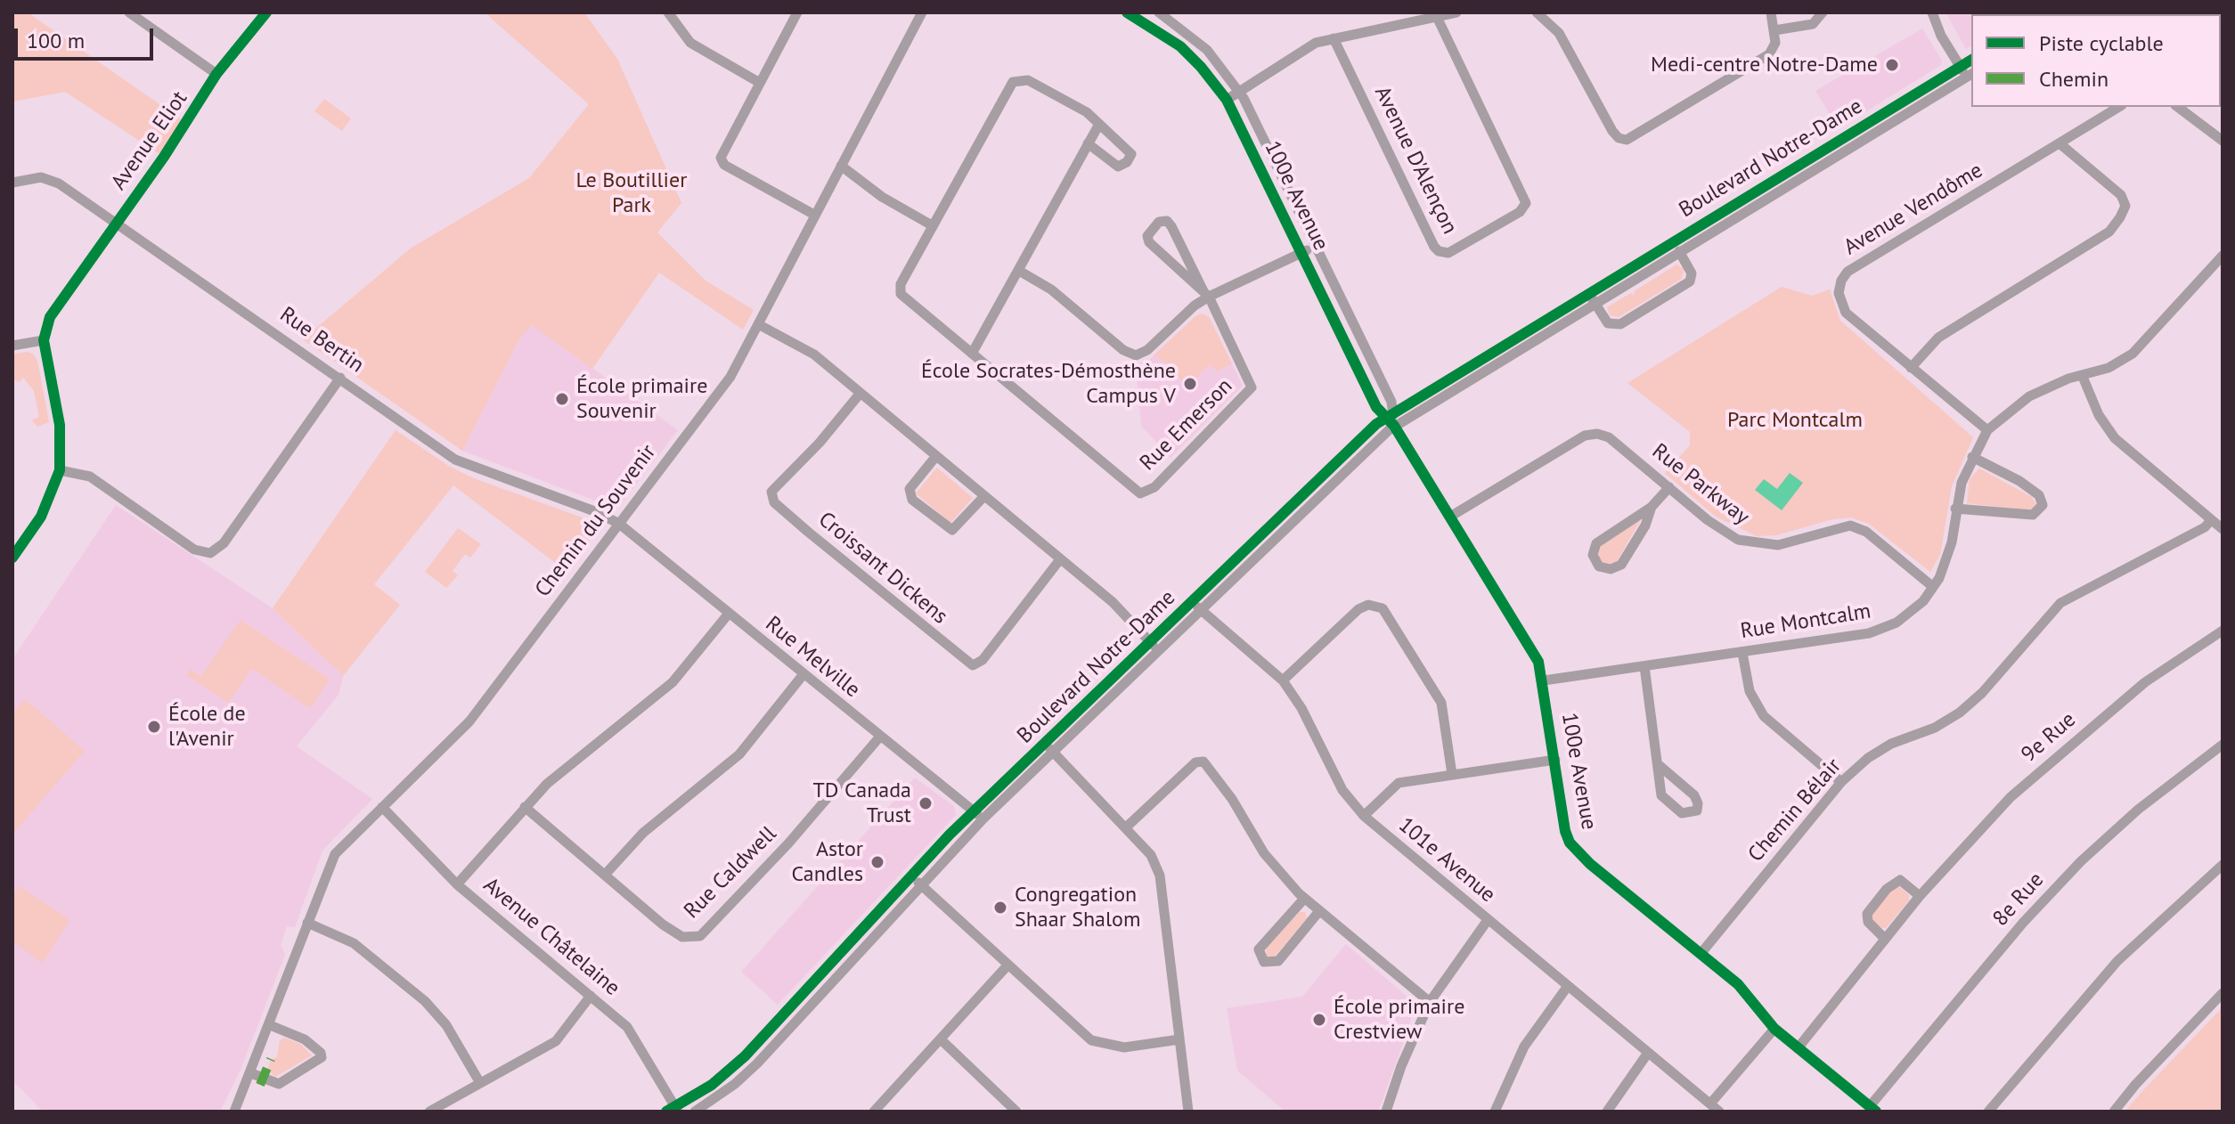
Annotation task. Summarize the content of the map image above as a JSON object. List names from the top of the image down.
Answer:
{
  "streets": {
    "street": [
      "Avenue Eliot",
      "Boulevard Notre-Dame",
      "Avenue D'Alençon",
      "100e Avenue",
      "Avenue Vendôme",
      "Rue Bertin",
      "Rue Emerson",
      "Rue Parkway",
      "Chemin du Souvenir",
      "Croissant Dickens",
      "Rue Montcalm",
      "Rue Melville",
      "9e Rue",
      "Chemin Bélair",
      "101e Avenue",
      "Rue Caldwell",
      "8e Rue",
      "Avenue Châtelaine"
    ]
  },
  "crossings": [
    ["Avenue Eliot", "Rue Bertin"],
    ["Boulevard Notre-Dame", "100e Avenue"],
    ["Boulevard Notre-Dame", "Rue Melville"],
    ["Boulevard Notre-Dame", "101e Avenue"],
    ["Boulevard Notre-Dame", "Avenue Châtelaine"],
    ["100e Avenue", "Rue Parkway"],
    ["100e Avenue", "Rue Montcalm"],
    ["100e Avenue", "9e Rue"],
    ["100e Avenue", "Chemin Bélair"],
    ["100e Avenue", "8e Rue"],
    ["Avenue Vendôme", "Rue Montcalm"],
    ["Rue Bertin", "Chemin du Souvenir"],
    ["Rue Bertin", "Rue Melville"],
    ["Rue Parkway", "Rue Montcalm"],
    ["Chemin du Souvenir", "Rue Melville"],
    ["Chemin du Souvenir", "Avenue Châtelaine"],
    ["Rue Melville", "Rue Caldwell"]
  ],
  "parks": ["Le Boutillier Park", "Parc Montcalm"],
  "places": [
    "Medi-centre Notre-Dame",
    "École Socrates-Démosthène Campus V",
    "École primaire Souvenir",
    "École de l'Avenir",
    "TD Canada Trust",
    "Astor Candles",
    "Congregation Shaar Shalom",
    "École primaire Crestview"
  ],
  "legend": ["Piste cyclable", "Chemin"],
  "scale_bar": "100 m"
}
